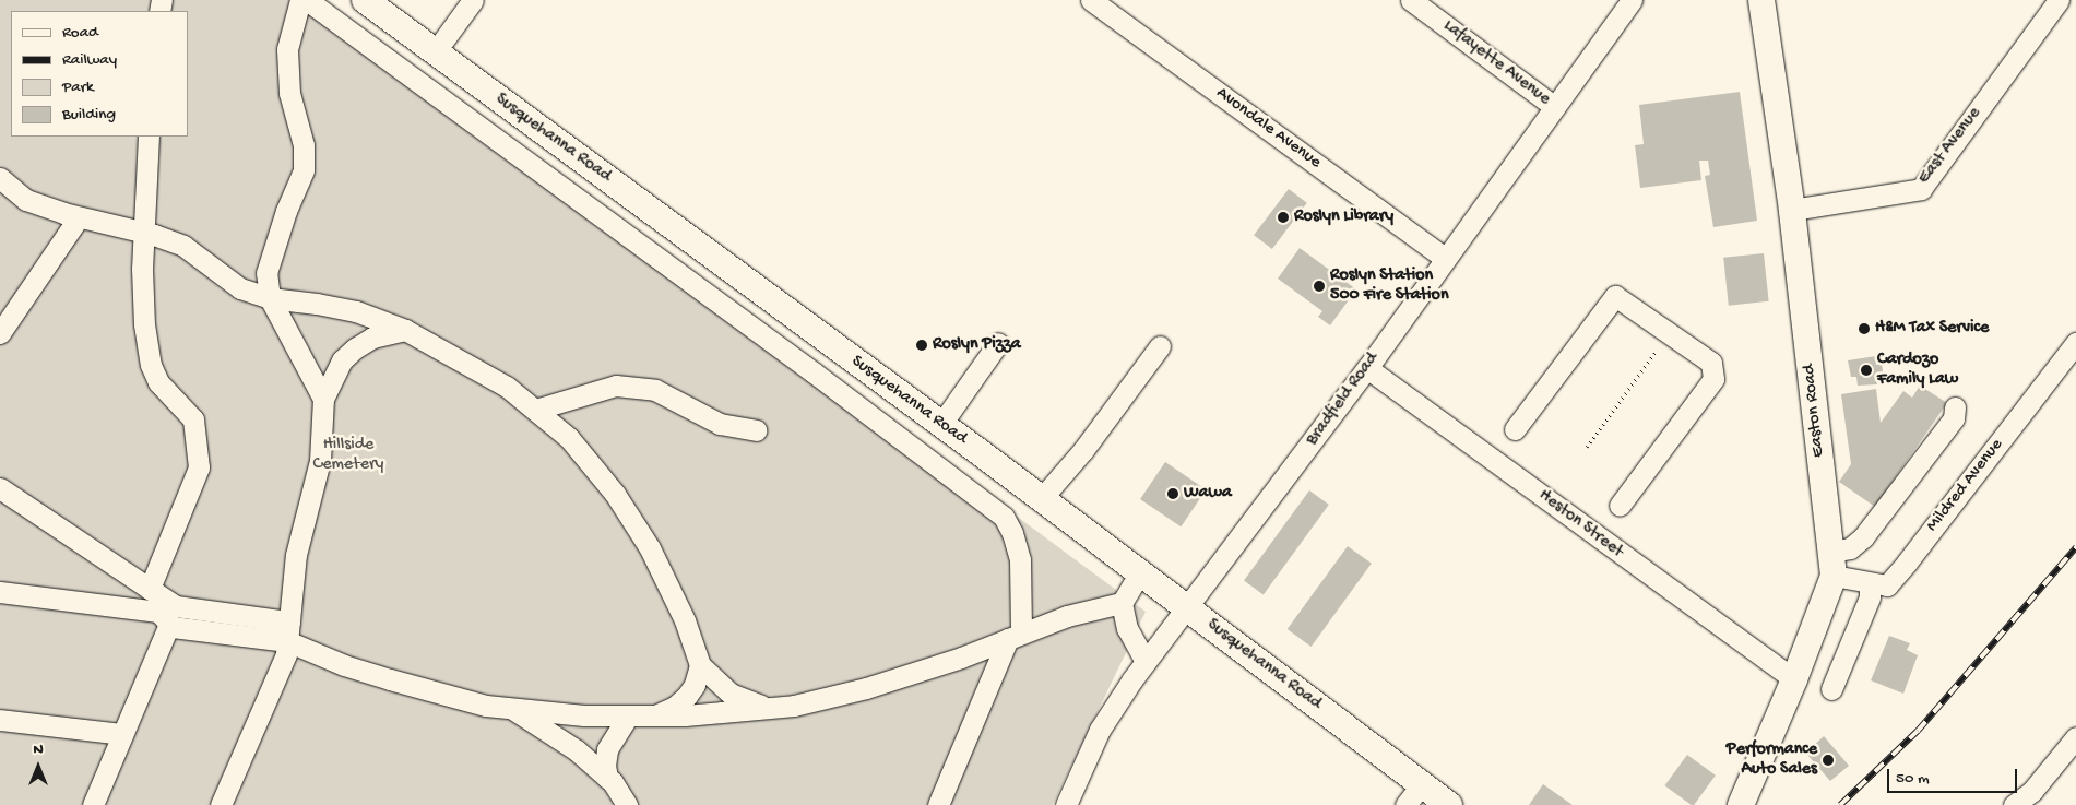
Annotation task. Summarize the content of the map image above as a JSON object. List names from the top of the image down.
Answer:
{
  "streets": {
    "main road": ["Susquehanna Road", "Easton Road"],
    "street": [
      "Lafayette Avenue",
      "Avondale Avenue",
      "East Avenue",
      "Bradfield Road",
      "Mildred Avenue",
      "Heston Street"
    ]
  },
  "crossings": [
    ["Lafayette Avenue", "Bradfield Road"],
    ["Avondale Avenue", "Bradfield Road"],
    ["Susquehanna Road", "Bradfield Road"],
    ["East Avenue", "Easton Road"],
    ["Bradfield Road", "Heston Street"],
    ["Easton Road", "Mildred Avenue"],
    ["Easton Road", "Heston Street"]
  ],
  "parks": ["Hillside Cemetery"],
  "places": [
    "Roslyn Library",
    "Roslyn Station 500 Fire Station",
    "H&M Tax Service",
    "Roslyn Pizza",
    "Cardozo Family Law",
    "Wawa",
    "Performance Auto Sales"
  ],
  "legend": [
    "Road",
    "Railway",
    "Park",
    "Building"
  ],
  "scale_bar": "50 m",
  "north": "top"
}
